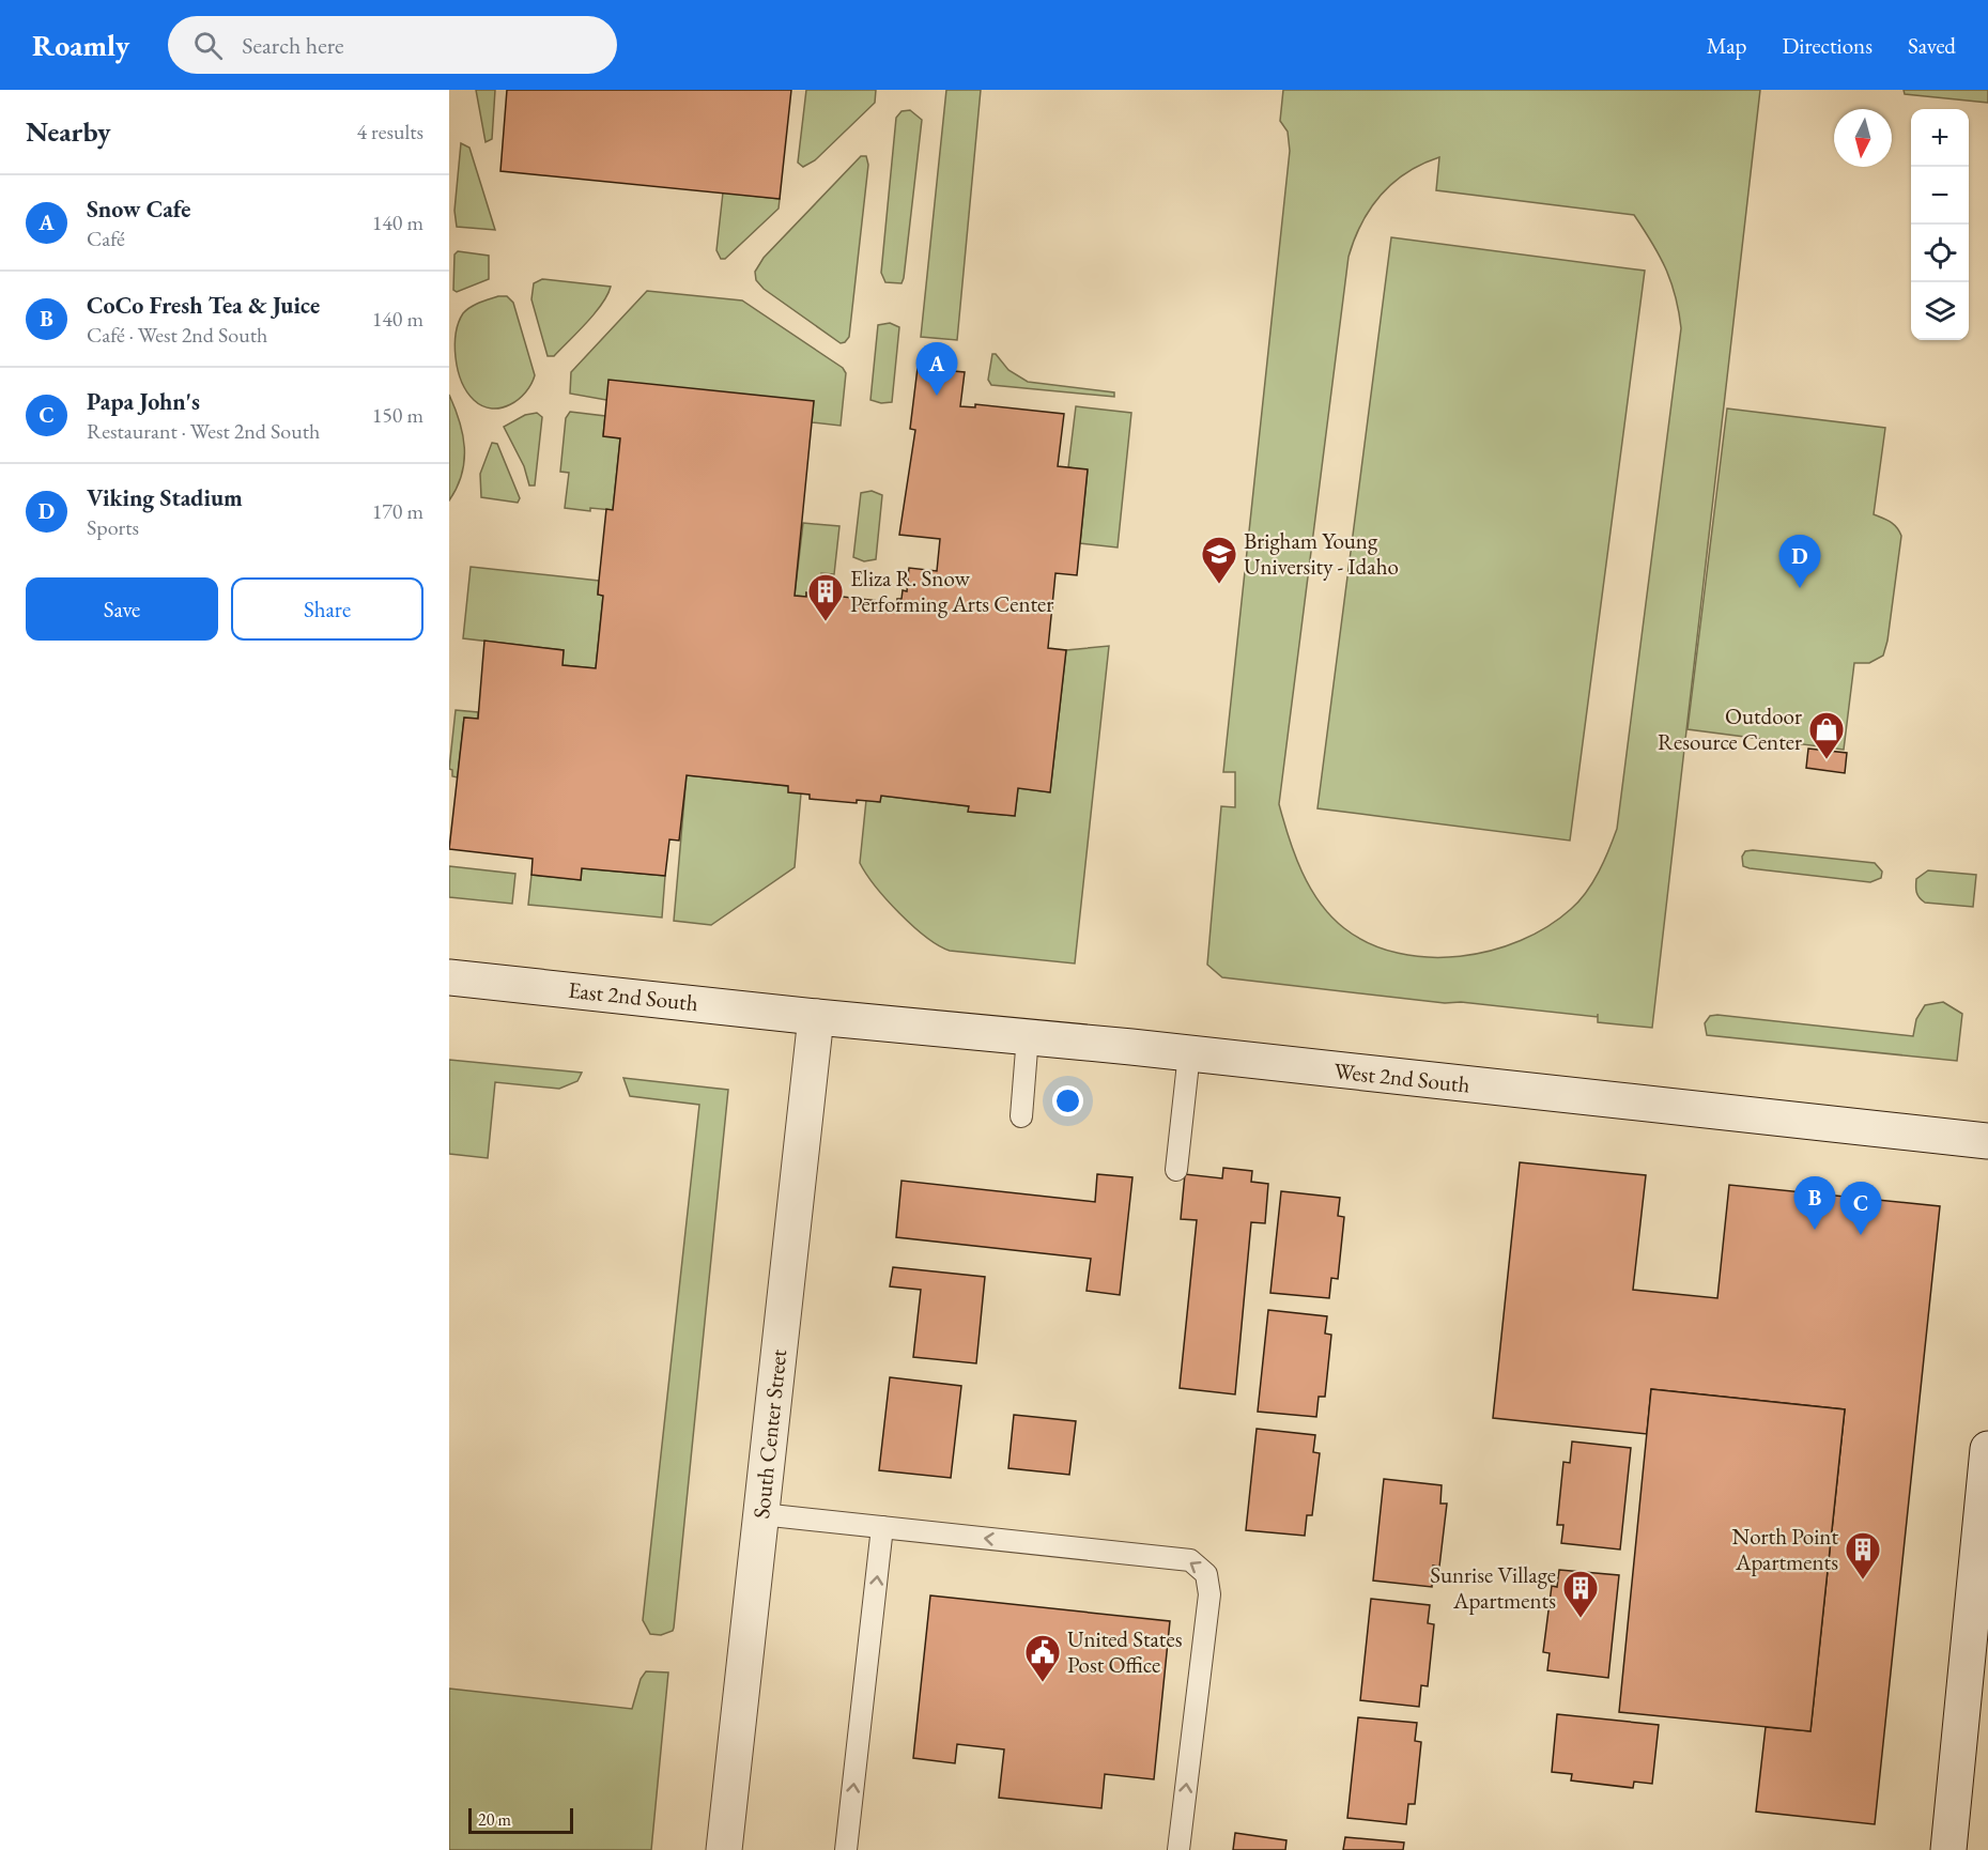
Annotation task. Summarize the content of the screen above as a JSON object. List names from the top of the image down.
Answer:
{
  "streets": {
    "street": ["East 2nd South", "West 2nd South", "South Center Street"]
  },
  "crossings": [
    ["East 2nd South", "West 2nd South"],
    ["East 2nd South", "South Center Street"],
    ["West 2nd South", "South Center Street"]
  ],
  "places": {
    "school or university": ["Brigham Young University - Idaho"],
    "building": ["Eliza R. Snow Performing Arts Center", "North Point Apartments", "Sunrise Village Apartments"],
    "shop": ["Outdoor Resource Center"],
    "public building": ["United States Post Office"]
  },
  "scale_bar": "20 m",
  "north": "bottom",
  "page": {
    "header": "Roamly",
    "search": "Search here",
    "nav": ["Map", "Directions", "Saved"],
    "heading": ["Nearby", "4 results"],
    "map_buttons": ["+", "−"],
    "list": [
      {
        "mark": "A",
        "name": "Snow Cafe",
        "note": "Café",
        "value": "140 m"
      },
      {
        "mark": "B",
        "name": "CoCo Fresh Tea & Juice",
        "note": "Café · West 2nd South",
        "value": "140 m"
      },
      {
        "mark": "C",
        "name": "Papa John's",
        "note": "Restaurant · West 2nd South",
        "value": "150 m"
      },
      {
        "mark": "D",
        "name": "Viking Stadium",
        "note": "Sports",
        "value": "170 m"
      }
    ],
    "pins": [
      "A",
      "D",
      "B",
      "C"
    ],
    "buttons": ["Save", "Share"],
    "scale": "20 m"
  }
}
